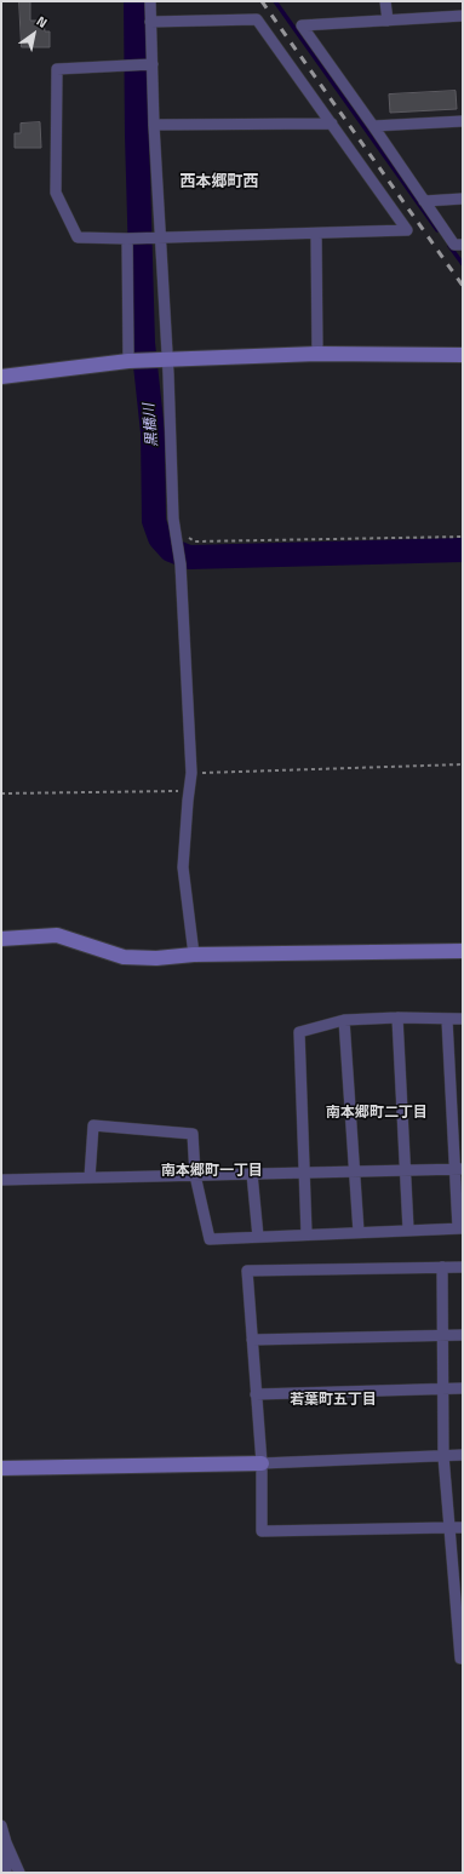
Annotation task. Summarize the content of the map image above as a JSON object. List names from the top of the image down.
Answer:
{
  "districts": [
    "西本郷町西",
    "南本郷町二丁目",
    "南本郷町一丁目",
    "若葉町五丁目"
  ],
  "water": ["黒橋川"],
  "north": "top right"
}
